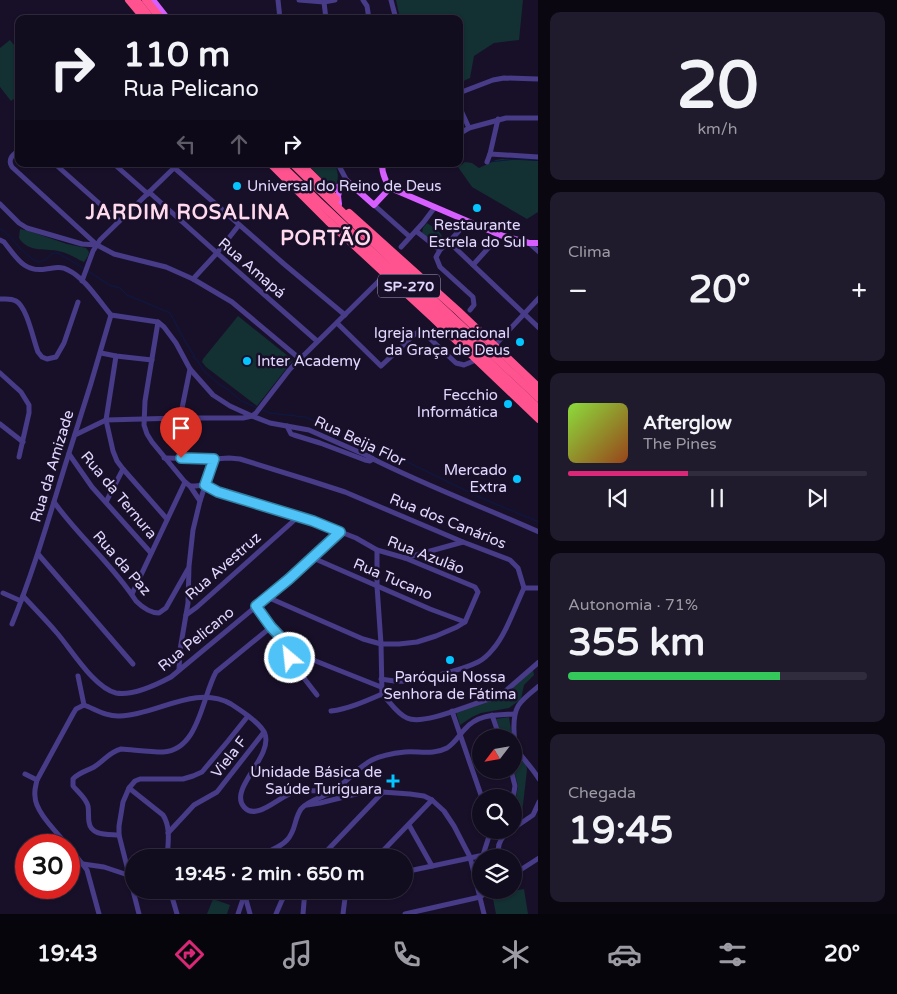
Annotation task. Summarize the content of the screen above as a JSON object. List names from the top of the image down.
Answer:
{
  "streets": {
    "highway": ["SP-270"],
    "street": [
      "Rua Amapá",
      "Rua Beija Flor",
      "Rua da Amizade",
      "Rua da Ternura",
      "Rua dos Canários",
      "Rua Azulão",
      "Rua da Paz",
      "Rua Avestruz",
      "Rua Tucano",
      "Rua Pelicano",
      "Viela F"
    ]
  },
  "crossings": [
    ["Rua Beija Flor", "Rua da Amizade"],
    ["Rua da Amizade", "Rua da Ternura"],
    ["Rua da Amizade", "Rua da Paz"],
    ["Rua da Amizade", "Rua Pelicano"],
    ["Rua Azulão", "Rua Avestruz"],
    ["Rua Azulão", "Rua Tucano"],
    ["Rua Azulão", "Rua Pelicano"],
    ["Rua Tucano", "Rua Pelicano"]
  ],
  "districts": ["JARDIM ROSALINA", "PORTÃO"],
  "places": {
    "other": [
      "Universal do Reino de Deus",
      "Restaurante Estrela do Sul",
      "Igreja Internacional da Graça de Deus",
      "Inter Academy",
      "Fecchio Informática",
      "Mercado Extra",
      "Paróquia Nossa Senhora de Fátima"
    ],
    "health": ["Unidade Básica de Saúde Turiguara"]
  },
  "north": "bottom left",
  "page": {
    "tile": [
      ["20", "km/h"],
      "Clima",
      ["Autonomia · 71%", "355 km"],
      ["Chegada", "19:45"]
    ],
    "turn": ["110 m", "Rua Pelicano"],
    "heat": ["−", "20°", "+"],
    "song": ["Afterglow", "The Pines"],
    "limit": "30",
    "trip": "19:45 · 2 min · 650 m",
    "tabs": ["19:43", "20°"]
  }
}
